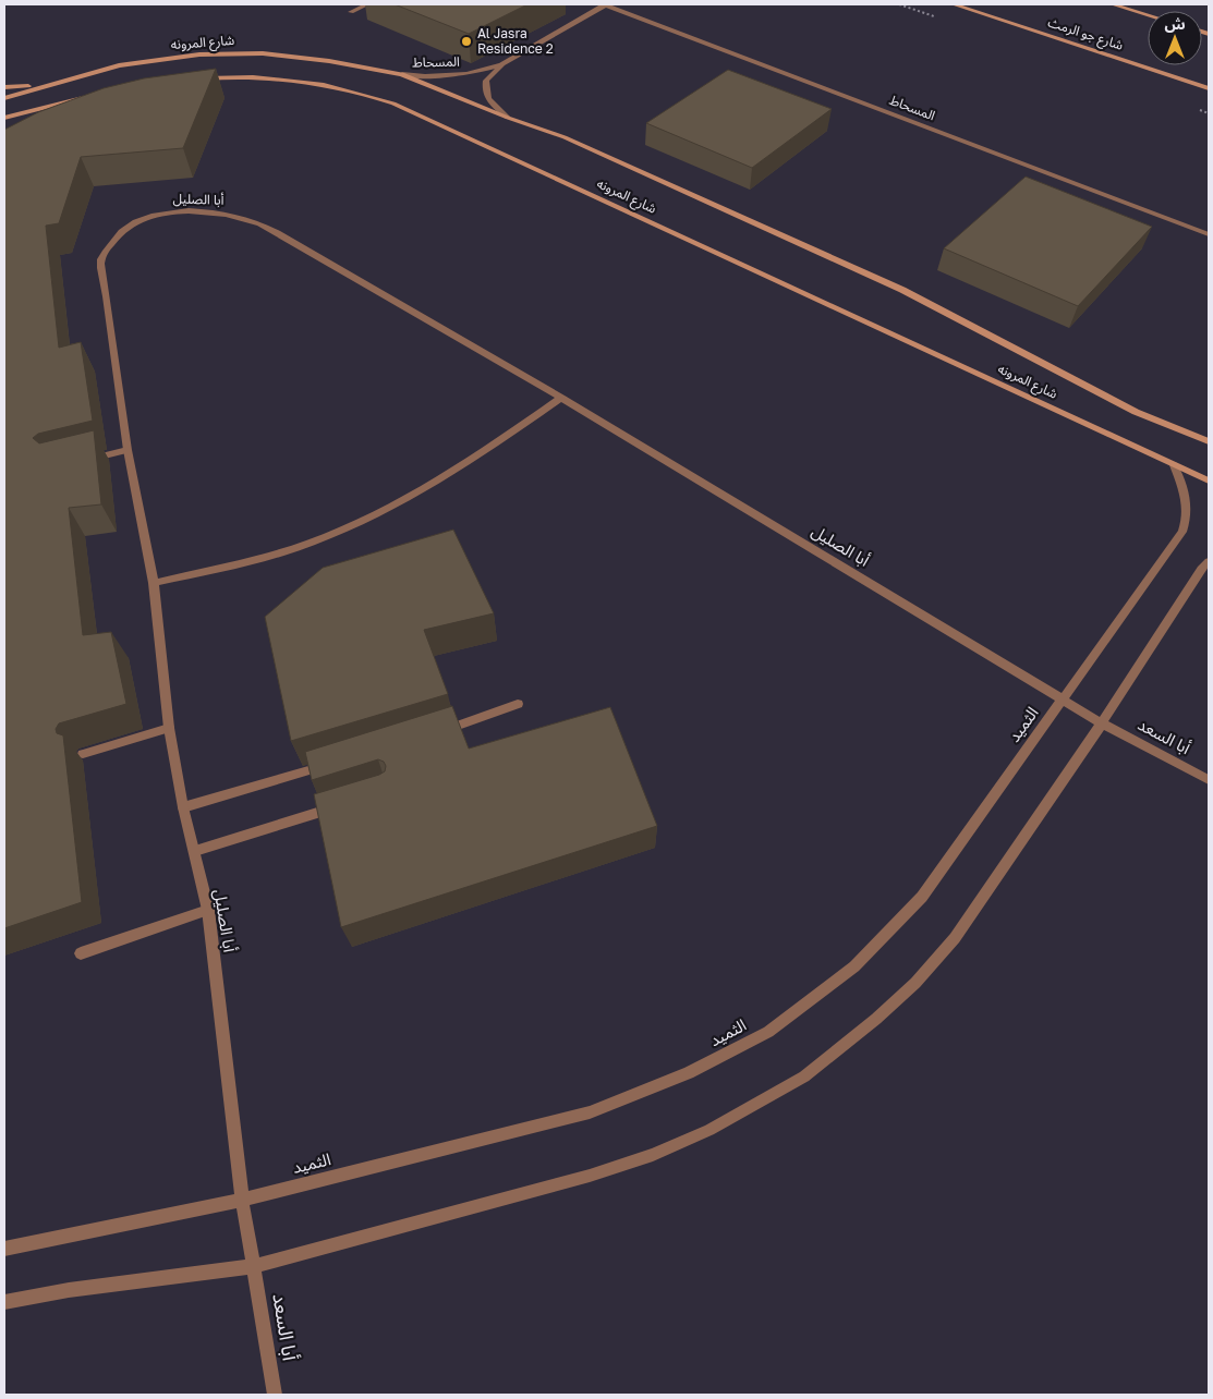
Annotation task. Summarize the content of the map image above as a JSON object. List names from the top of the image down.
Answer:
{
  "streets": {
    "street": [
      "شارع جو الرمث",
      "شارع المرونه",
      "المسحاط",
      "أبا الصليل",
      "الثميد",
      "أبا السعد"
    ]
  },
  "crossings": [
    ["شارع المرونه", "المسحاط"],
    ["شارع المرونه", "الثميد"],
    ["أبا الصليل", "الثميد"],
    ["أبا الصليل", "أبا السعد"]
  ],
  "places": ["Al Jasra Residence 2"],
  "north": "top"
}
